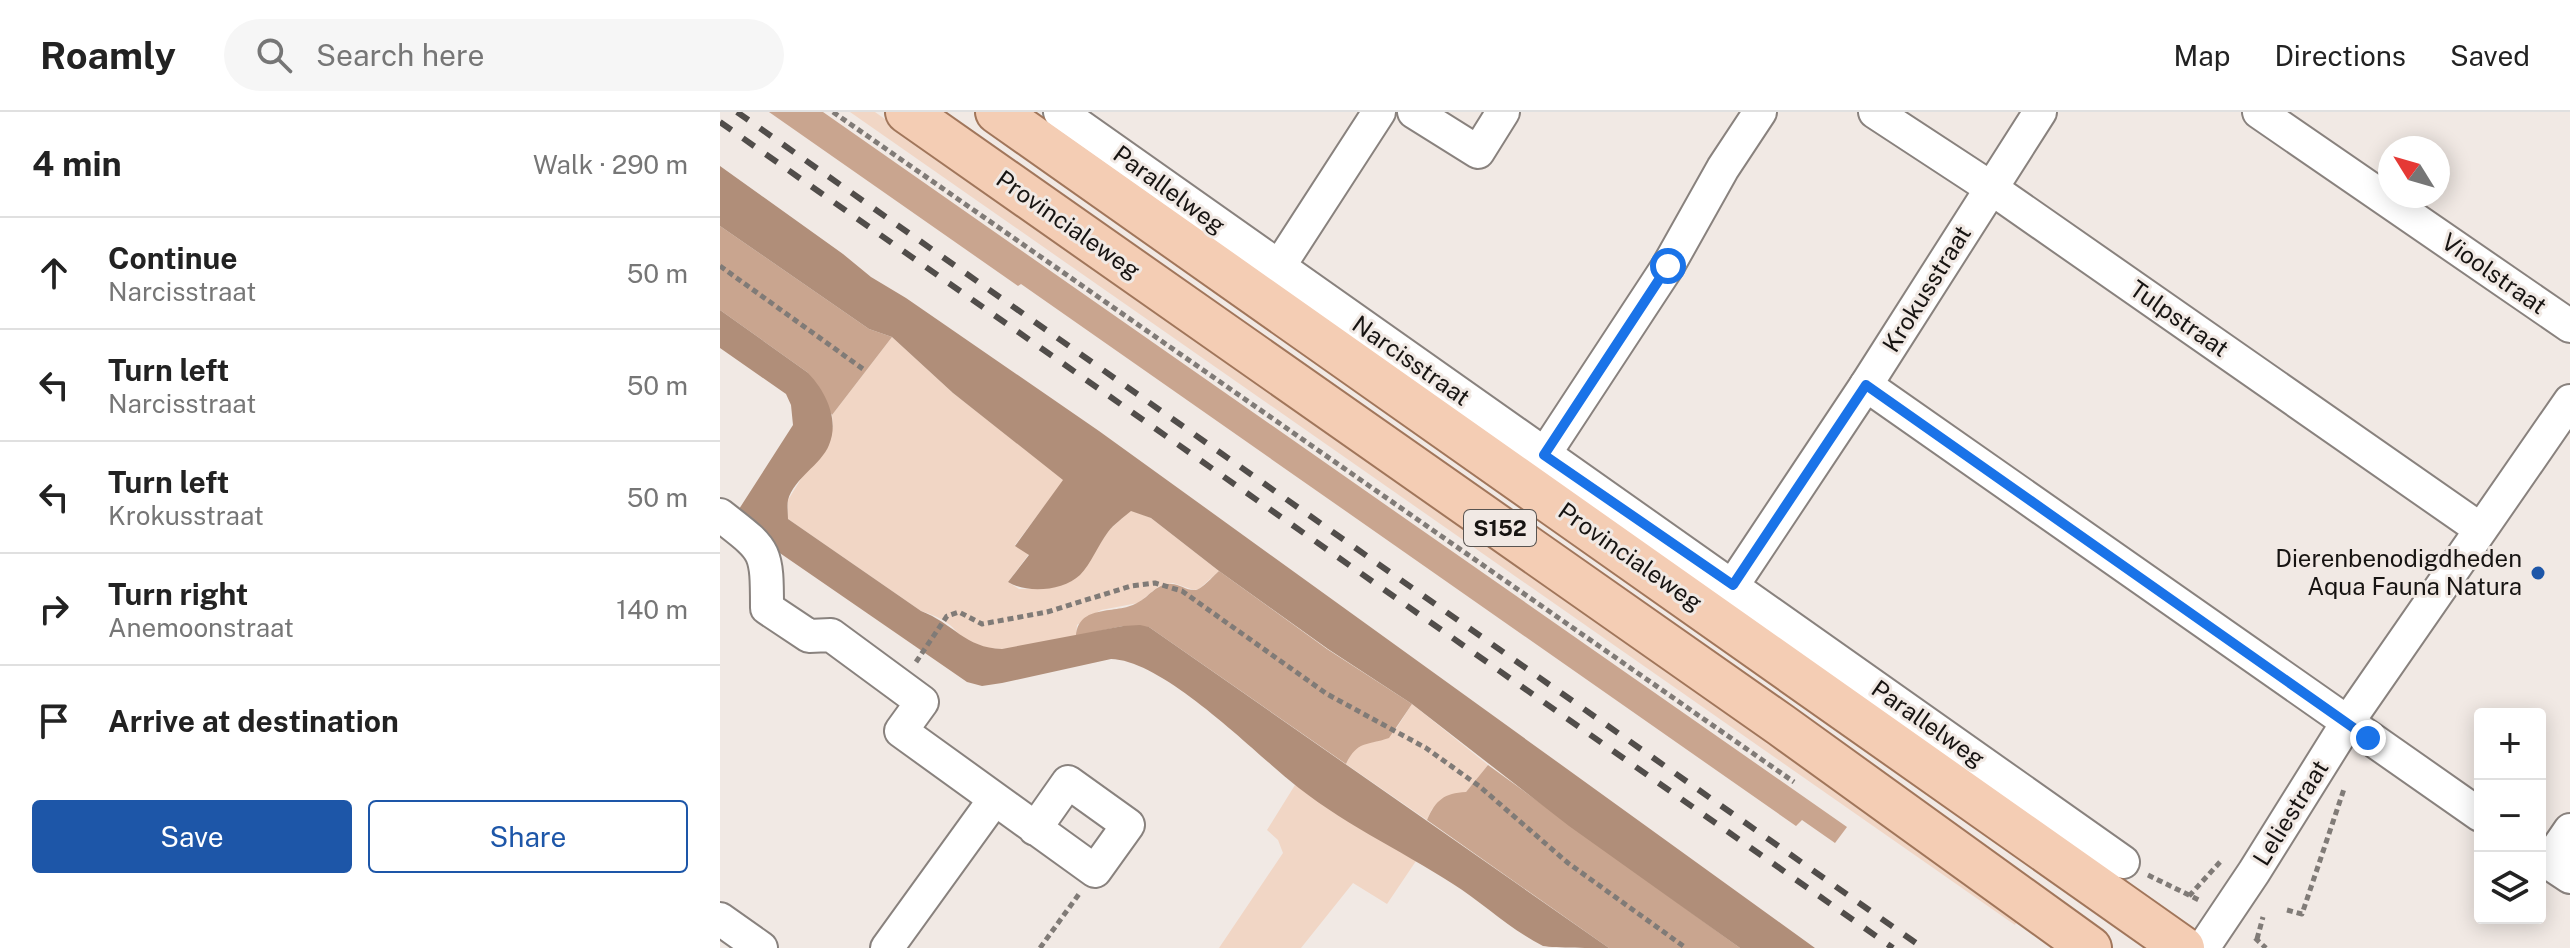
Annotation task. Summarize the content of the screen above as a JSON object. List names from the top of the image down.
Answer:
{
  "streets": {
    "main road": ["Provincialeweg", "S152"],
    "street": [
      "Parallelweg",
      "Vioolstraat",
      "Krokusstraat",
      "Tulpstraat",
      "Narcisstraat",
      "Leliestraat"
    ]
  },
  "crossings": [
    ["Parallelweg", "Krokusstraat"],
    ["Parallelweg", "Narcisstraat"],
    ["Krokusstraat", "Tulpstraat"],
    ["Krokusstraat", "Narcisstraat"],
    ["Tulpstraat", "Leliestraat"]
  ],
  "places": ["Dierenbenodigdheden Aqua Fauna Natura"],
  "north": "top left",
  "page": {
    "header": "Roamly",
    "search": "Search here",
    "nav": ["Map", "Directions", "Saved"],
    "heading": ["4 min", "Walk · 290 m"],
    "list": [
      ["Continue", "Narcisstraat", "50 m"],
      ["Turn left", "Narcisstraat", "50 m"],
      ["Turn left", "Krokusstraat", "50 m"],
      ["Turn right", "Anemoonstraat", "140 m"],
      "Arrive at destination"
    ],
    "map_buttons": ["+", "−"],
    "buttons": ["Save", "Share"]
  }
}
